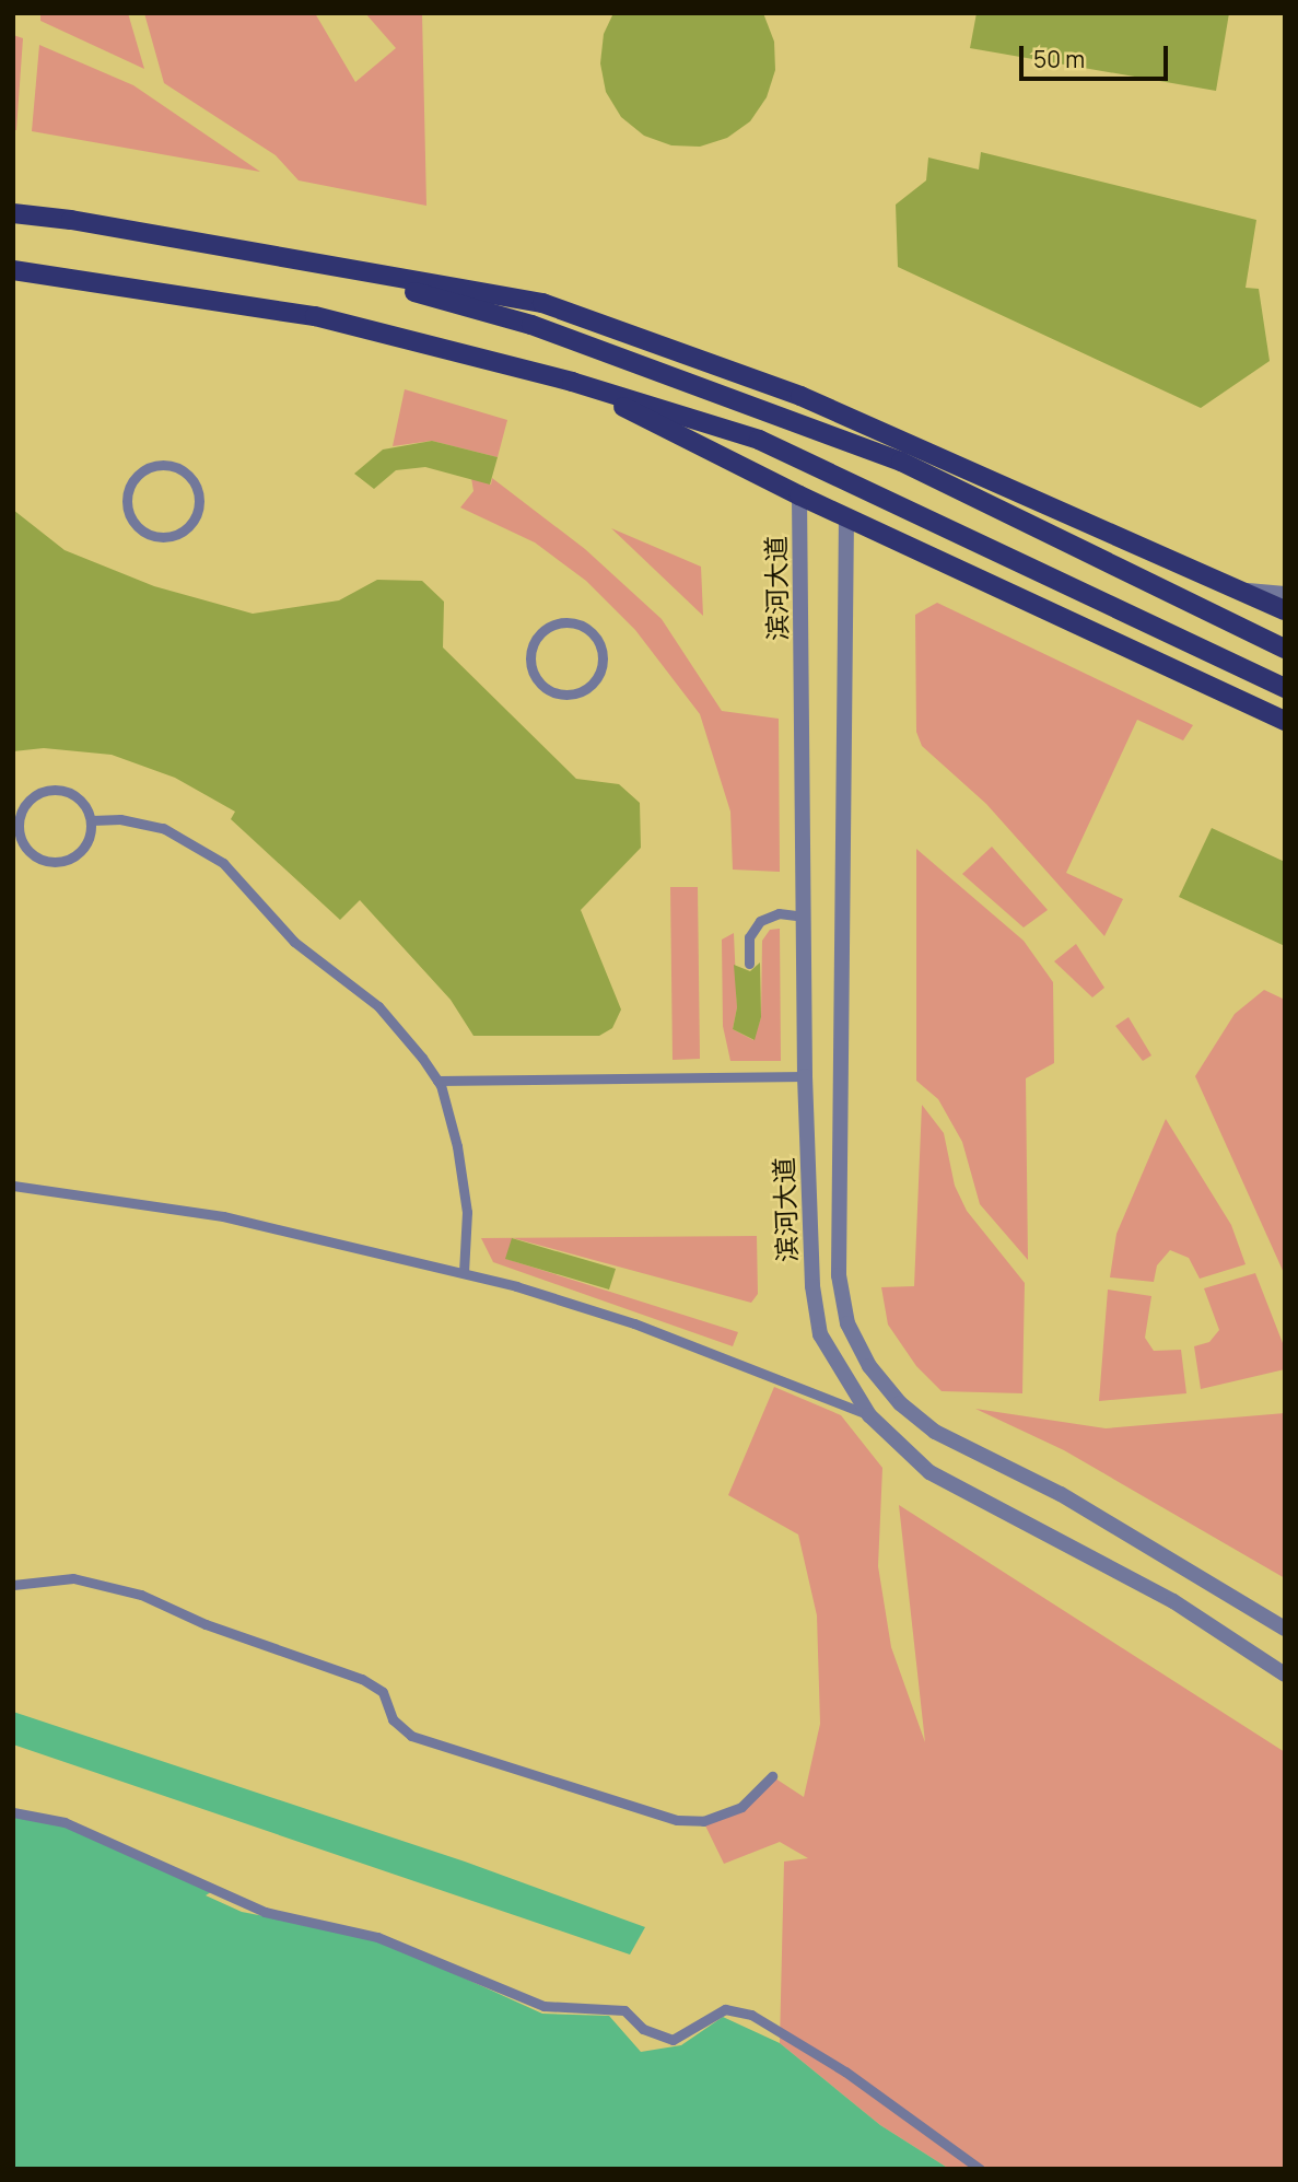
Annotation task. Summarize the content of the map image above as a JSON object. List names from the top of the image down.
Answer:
{
  "streets": {
    "street": ["滨河大道"]
  },
  "scale_bar": "50 m"
}
